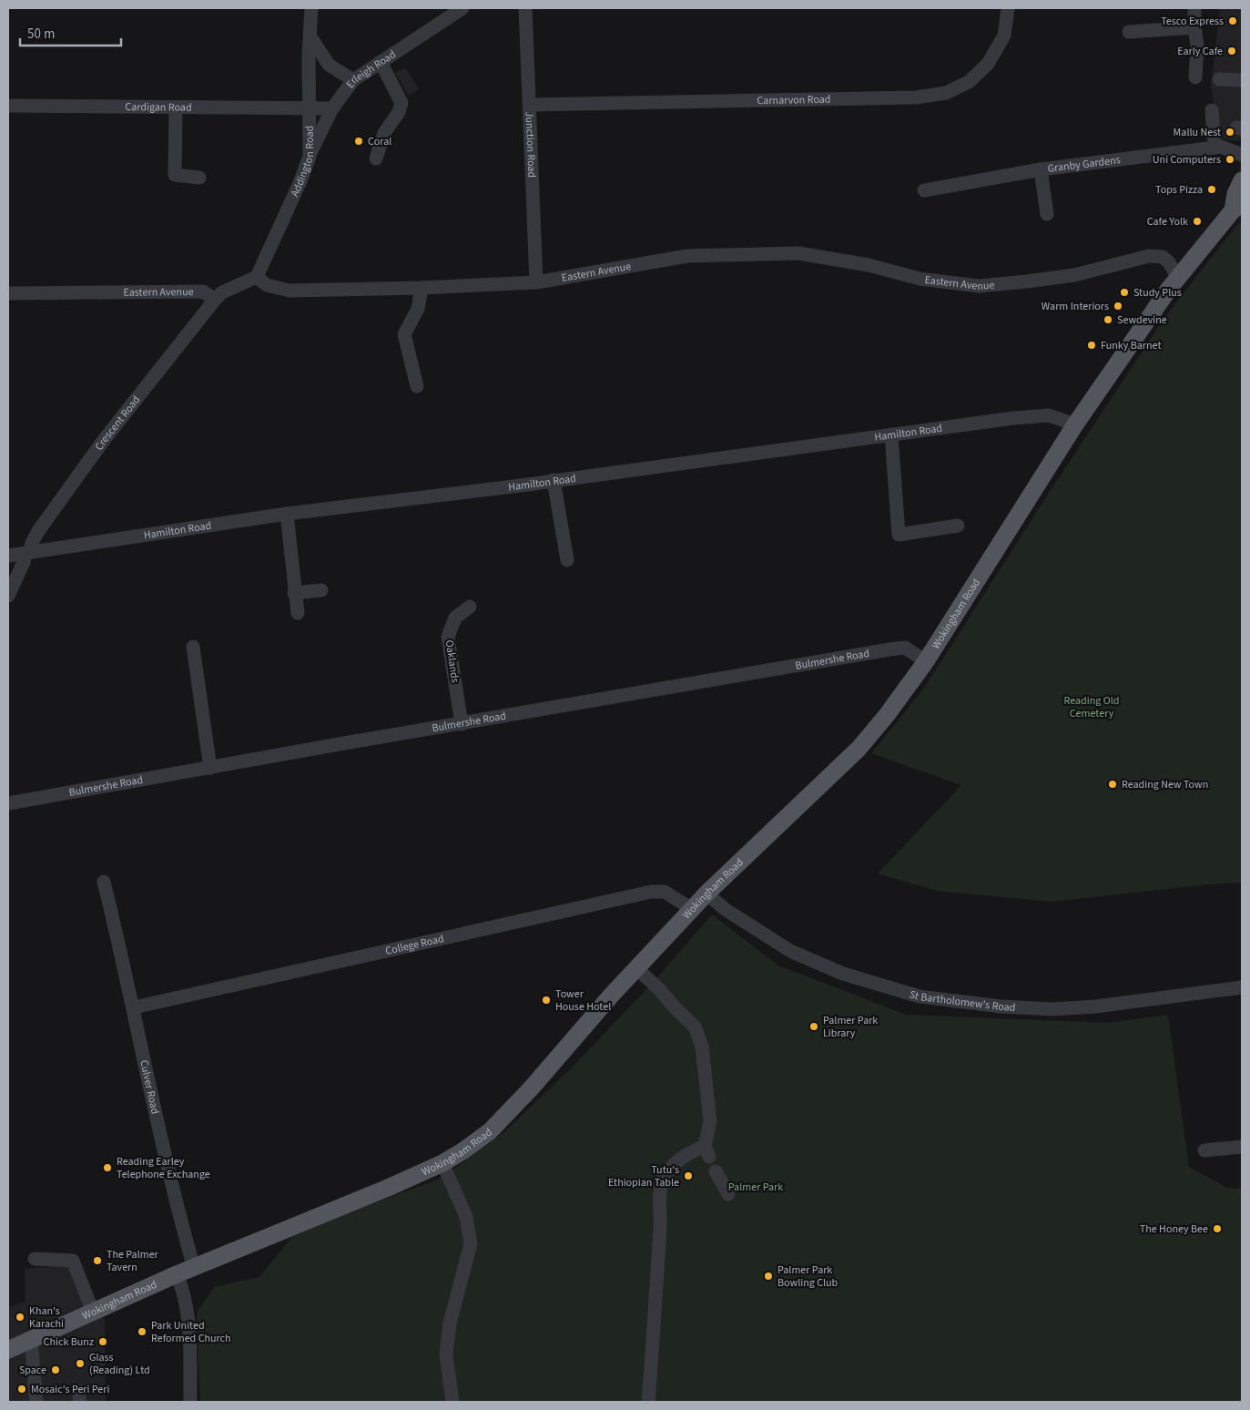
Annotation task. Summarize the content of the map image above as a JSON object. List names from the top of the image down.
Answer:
{
  "streets": {
    "main road": ["Wokingham Road"],
    "street": [
      "Erleigh Road",
      "Carnarvon Road",
      "Cardigan Road",
      "Junction Road",
      "Addington Road",
      "Granby Gardens",
      "Eastern Avenue",
      "Crescent Road",
      "Hamilton Road",
      "Bulmershe Road",
      "Oaklands",
      "College Road",
      "St Bartholomew's Road",
      "Culver Road"
    ]
  },
  "crossings": [
    ["Erleigh Road", "Cardigan Road"],
    ["Erleigh Road", "Addington Road"],
    ["Carnarvon Road", "Junction Road"],
    ["Cardigan Road", "Addington Road"],
    ["Junction Road", "Eastern Avenue"],
    ["Addington Road", "Eastern Avenue"],
    ["Eastern Avenue", "Crescent Road"],
    ["Eastern Avenue", "Wokingham Road"],
    ["Crescent Road", "Hamilton Road"],
    ["Hamilton Road", "Wokingham Road"],
    ["Wokingham Road", "Bulmershe Road"],
    ["Wokingham Road", "College Road"],
    ["Wokingham Road", "St Bartholomew's Road"],
    ["Wokingham Road", "Culver Road"],
    ["Bulmershe Road", "Oaklands"],
    ["College Road", "Culver Road"]
  ],
  "parks": ["Reading Old Cemetery", "Palmer Park"],
  "places": [
    "Tesco Express",
    "Early Cafe",
    "Mallu Nest",
    "Coral",
    "Uni Computers",
    "Tops Pizza",
    "Cafe Yolk",
    "Study Plus",
    "Warm Interiors",
    "Sewdevine",
    "Funky Barnet",
    "Reading New Town",
    "Tower House Hotel",
    "Palmer Park Library",
    "Reading Earley Telephone Exchange",
    "Tutu's Ethiopian Table",
    "The Honey Bee",
    "The Palmer Tavern",
    "Palmer Park Bowling Club",
    "Khan's Karachi",
    "Park United Reformed Church",
    "Chick Bunz",
    "Glass (Reading) Ltd",
    "Space",
    "Mosaic's Peri Peri"
  ],
  "scale_bar": "50 m"
}
